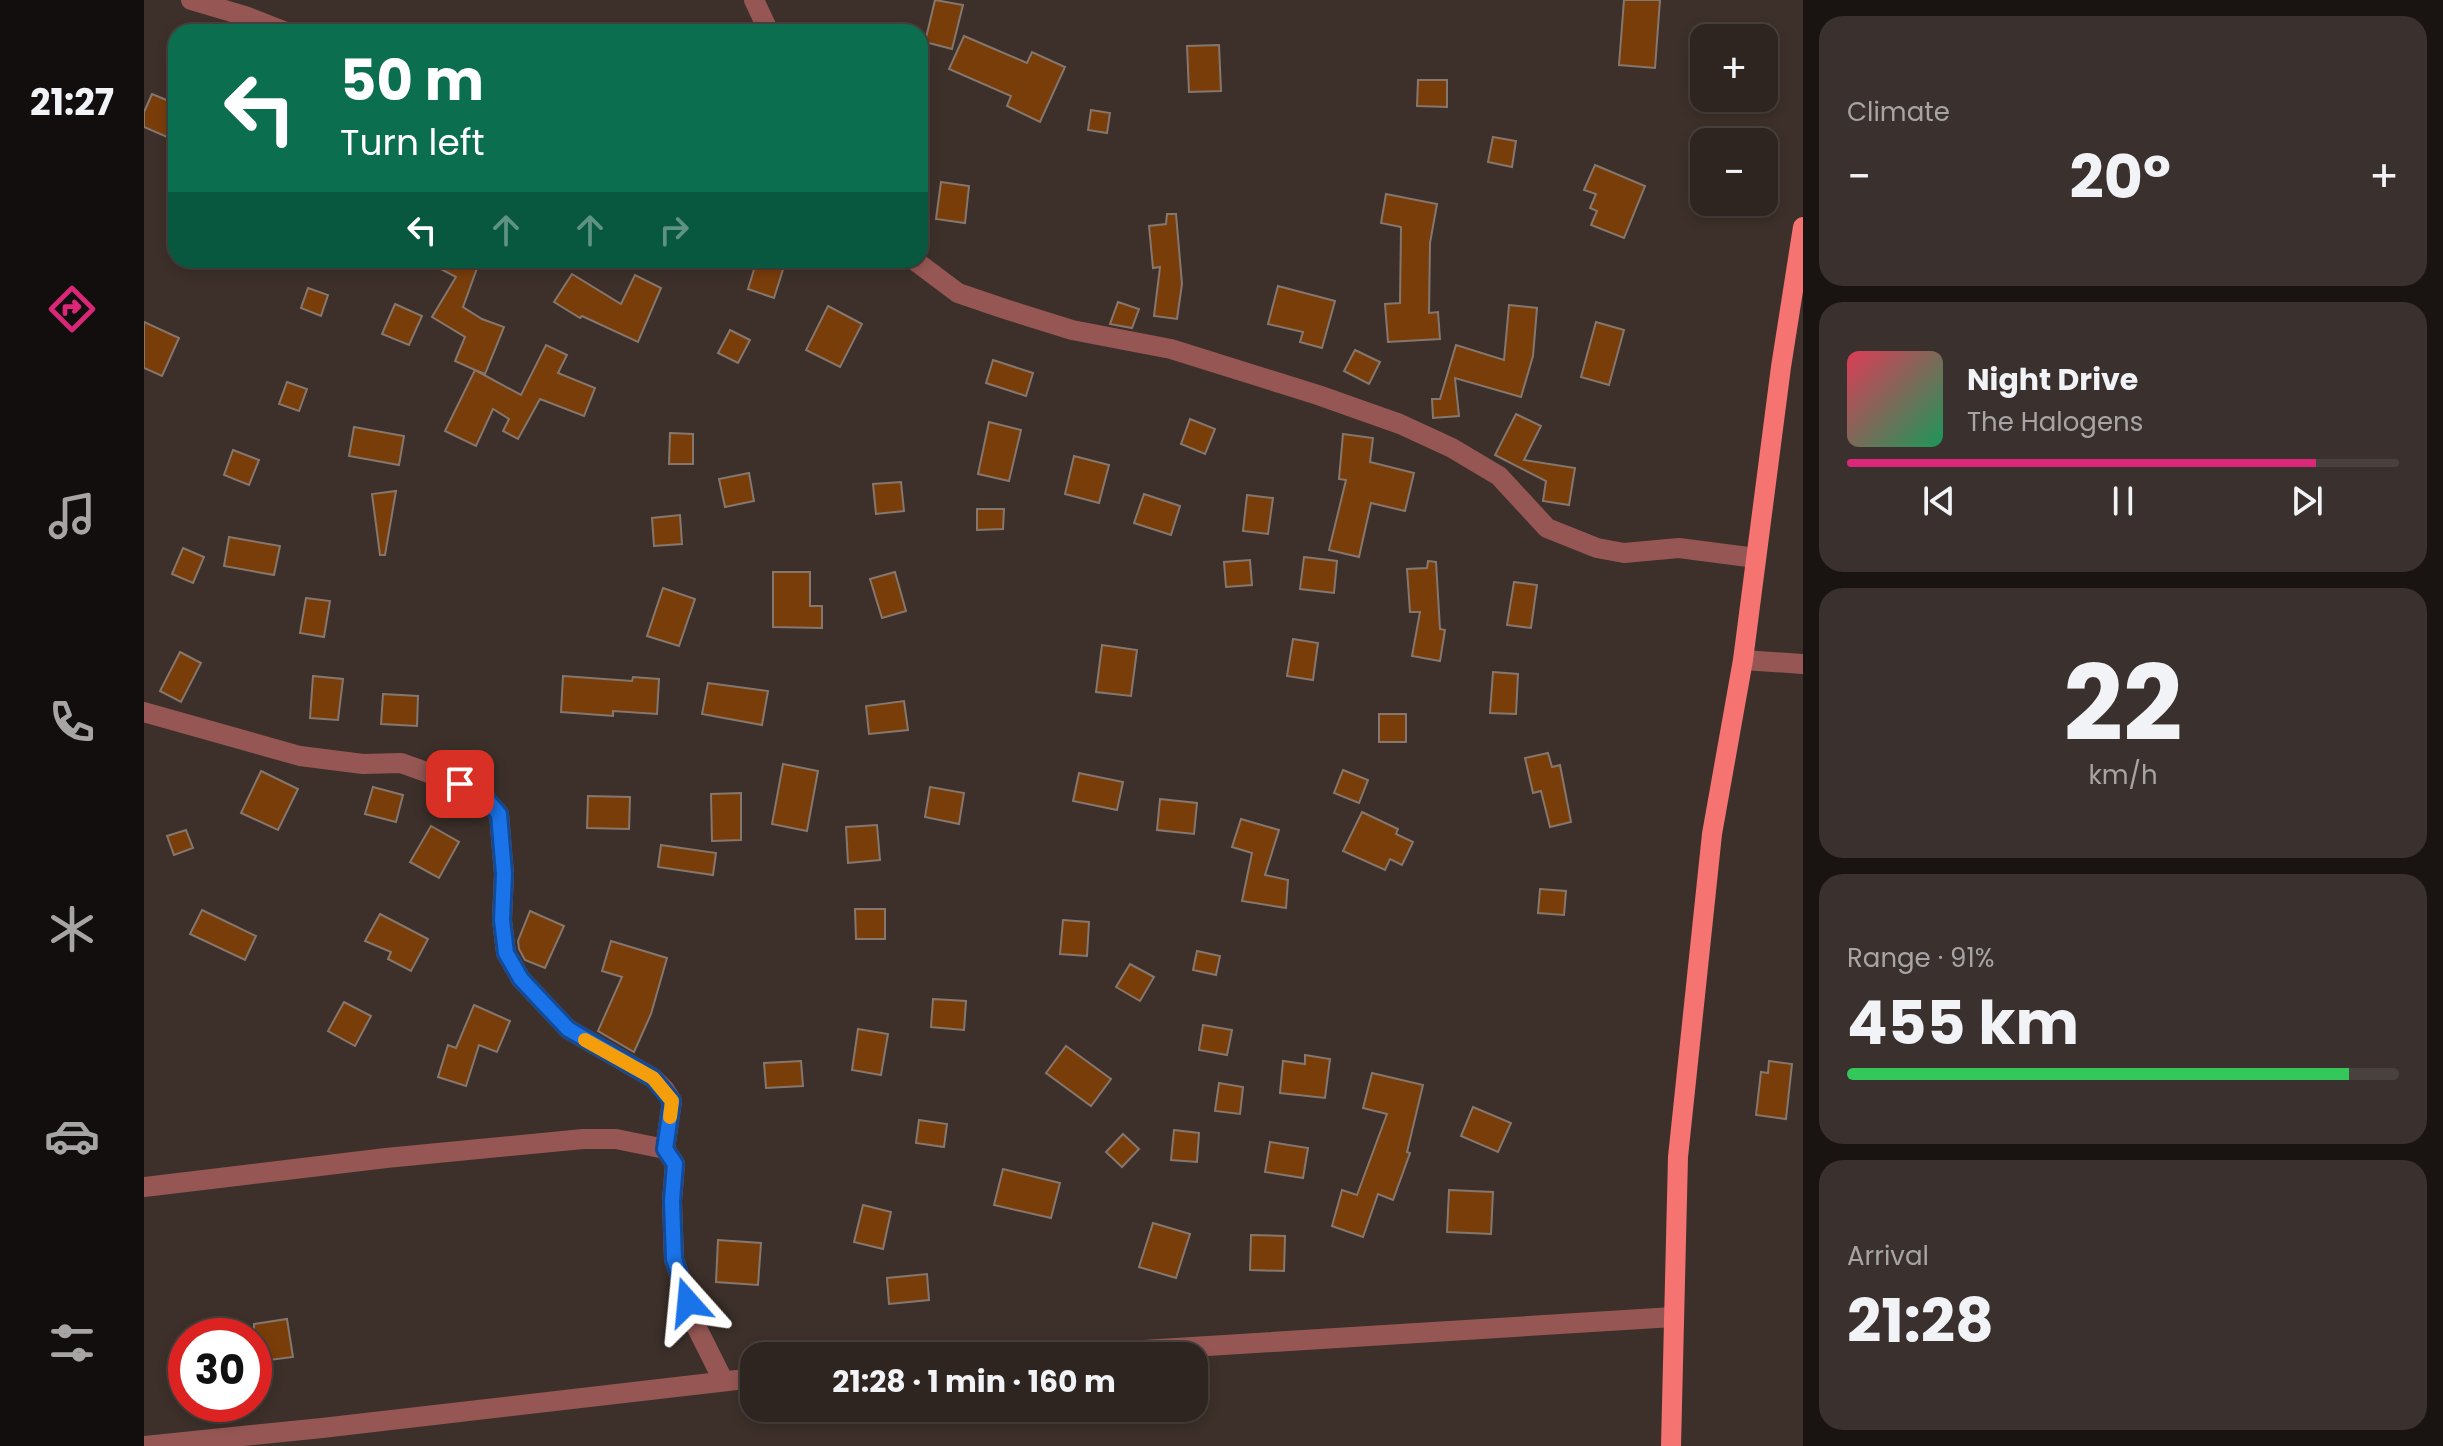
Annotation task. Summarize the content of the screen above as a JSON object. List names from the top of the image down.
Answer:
{
  "page": {
    "tabs": "21:27",
    "tile": [
      "Climate",
      ["22", "km/h"],
      ["Range · 91%", "455 km"],
      ["Arrival", "21:28"]
    ],
    "map_buttons": ["+", "−"],
    "turn": ["50 m", "Turn left"],
    "heat": ["−", "20°", "+"],
    "song": ["Night Drive", "The Halogens"],
    "limit": "30",
    "trip": "21:28 · 1 min · 160 m"
  }
}
